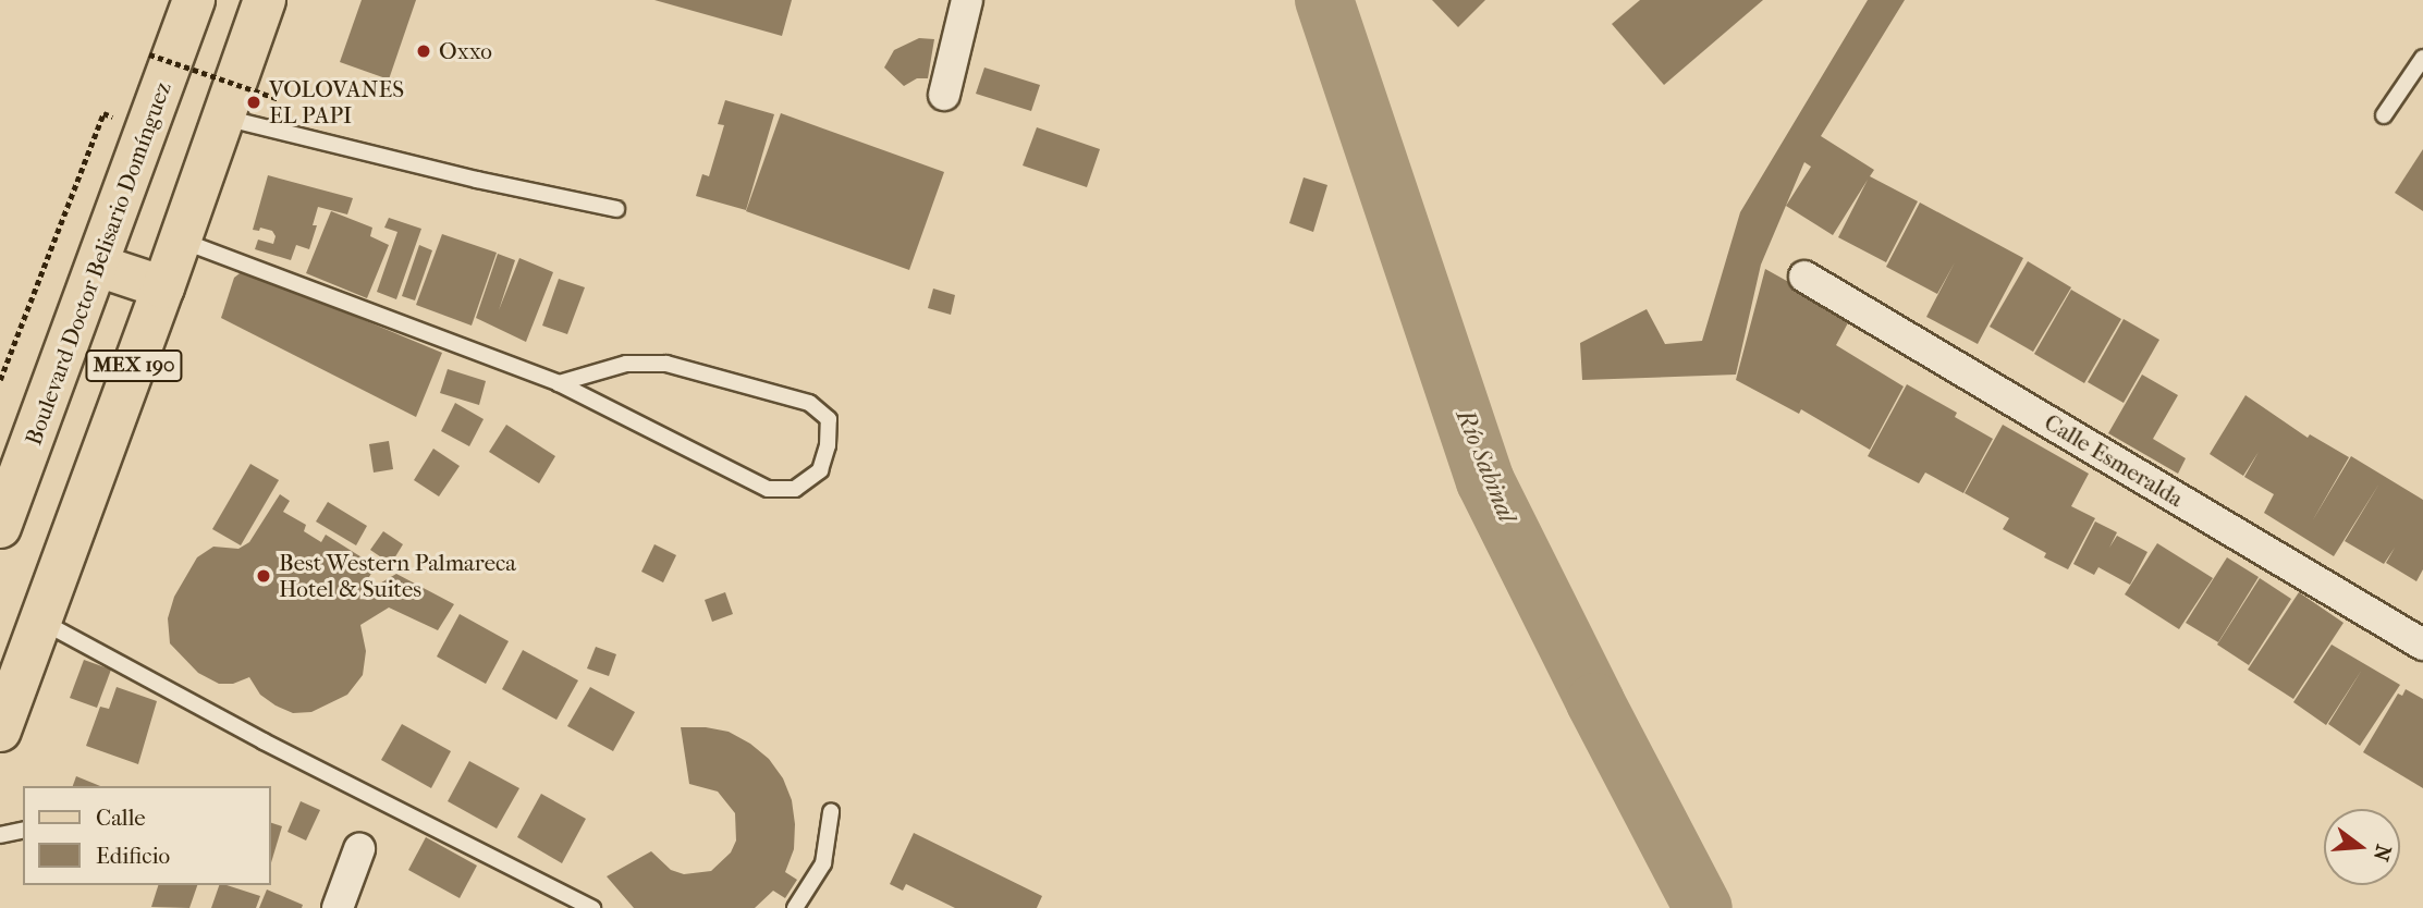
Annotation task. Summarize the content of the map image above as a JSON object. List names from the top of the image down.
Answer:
{
  "streets": {
    "main road": ["Boulevard Doctor Belisario Domínguez", "MEX 190"],
    "street": ["Calle Esmeralda"]
  },
  "water": ["Río Sabinal"],
  "places": ["Oxxo", "VOLOVANES EL PAPI", "Best Western Palmareca Hotel & Suites"],
  "legend": ["Calle", "Edificio"],
  "north": "right"
}
